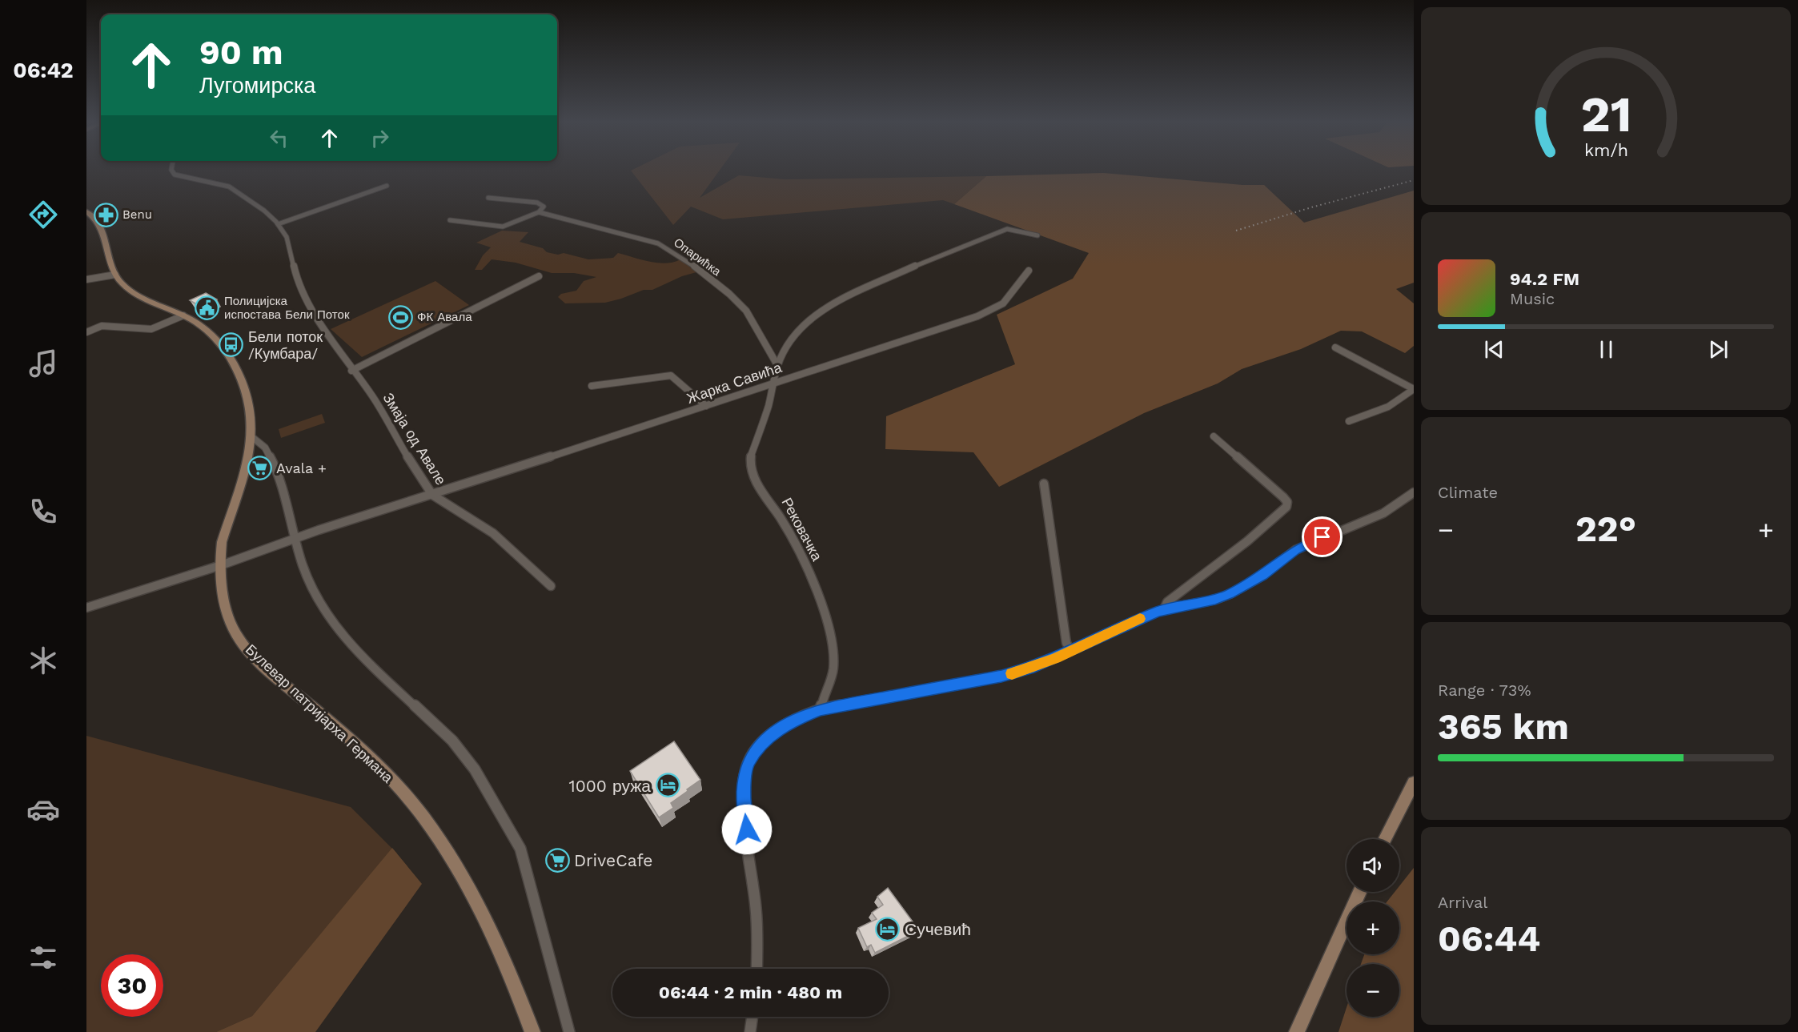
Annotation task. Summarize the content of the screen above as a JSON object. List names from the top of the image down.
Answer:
{
  "streets": {
    "main road": ["Булевар патријарха Германа"],
    "street": [
      "Опарићка",
      "Жарка Савића",
      "Змаја од Авале",
      "Рековачка"
    ]
  },
  "crossings": [
    ["Опарићка", "Рековачка"],
    ["Жарка Савића", "Змаја од Авале"],
    ["Жарка Савића", "Рековачка"],
    ["Жарка Савића", "Булевар патријарха Германа"]
  ],
  "places": {
    "pharmacy": ["Benu"],
    "public building": ["Полицијска испостава Бели Поток"],
    "sports": ["ФК Авала"],
    "bus stop": ["Бели поток /Кумбара/"],
    "supermarket": ["Avala +", "DriveCafe"],
    "hotel": ["1000 ружа", "Сучевић"]
  },
  "page": {
    "tabs": "06:42",
    "turn": ["90 m", "Лугомирска"],
    "song": ["94.2 FM", "Music"],
    "tile": [
      "Climate",
      ["Range · 73%", "365 km"],
      ["Arrival", "06:44"]
    ],
    "heat": ["−", "22°", "+"],
    "map_buttons": ["+", "−"],
    "limit": "30",
    "trip": "06:44 · 2 min · 480 m",
    "gauge": ["21", "km/h"]
  }
}
